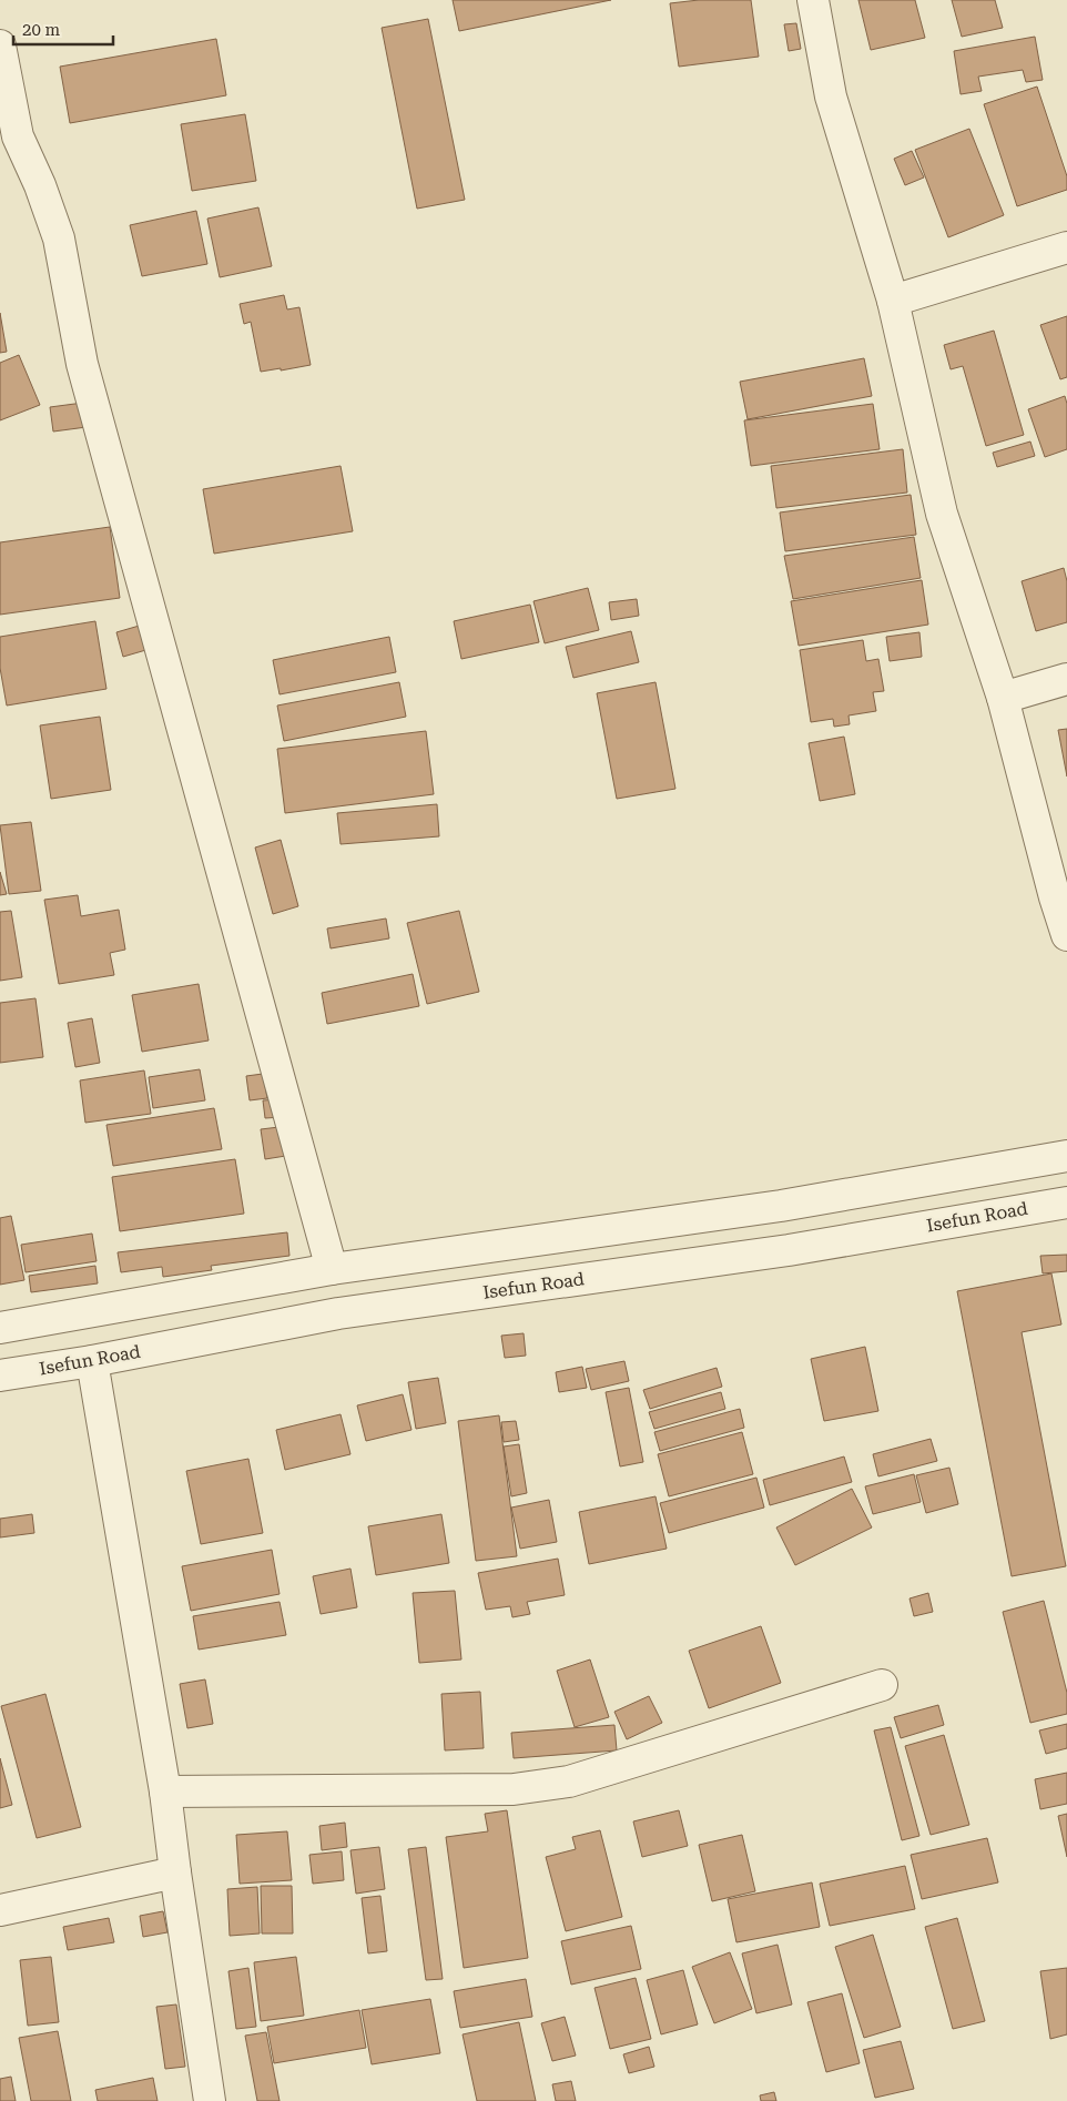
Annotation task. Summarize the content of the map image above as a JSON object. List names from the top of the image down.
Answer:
{
  "streets": {
    "street": ["Isefun Road"]
  },
  "scale_bar": "20 m"
}
